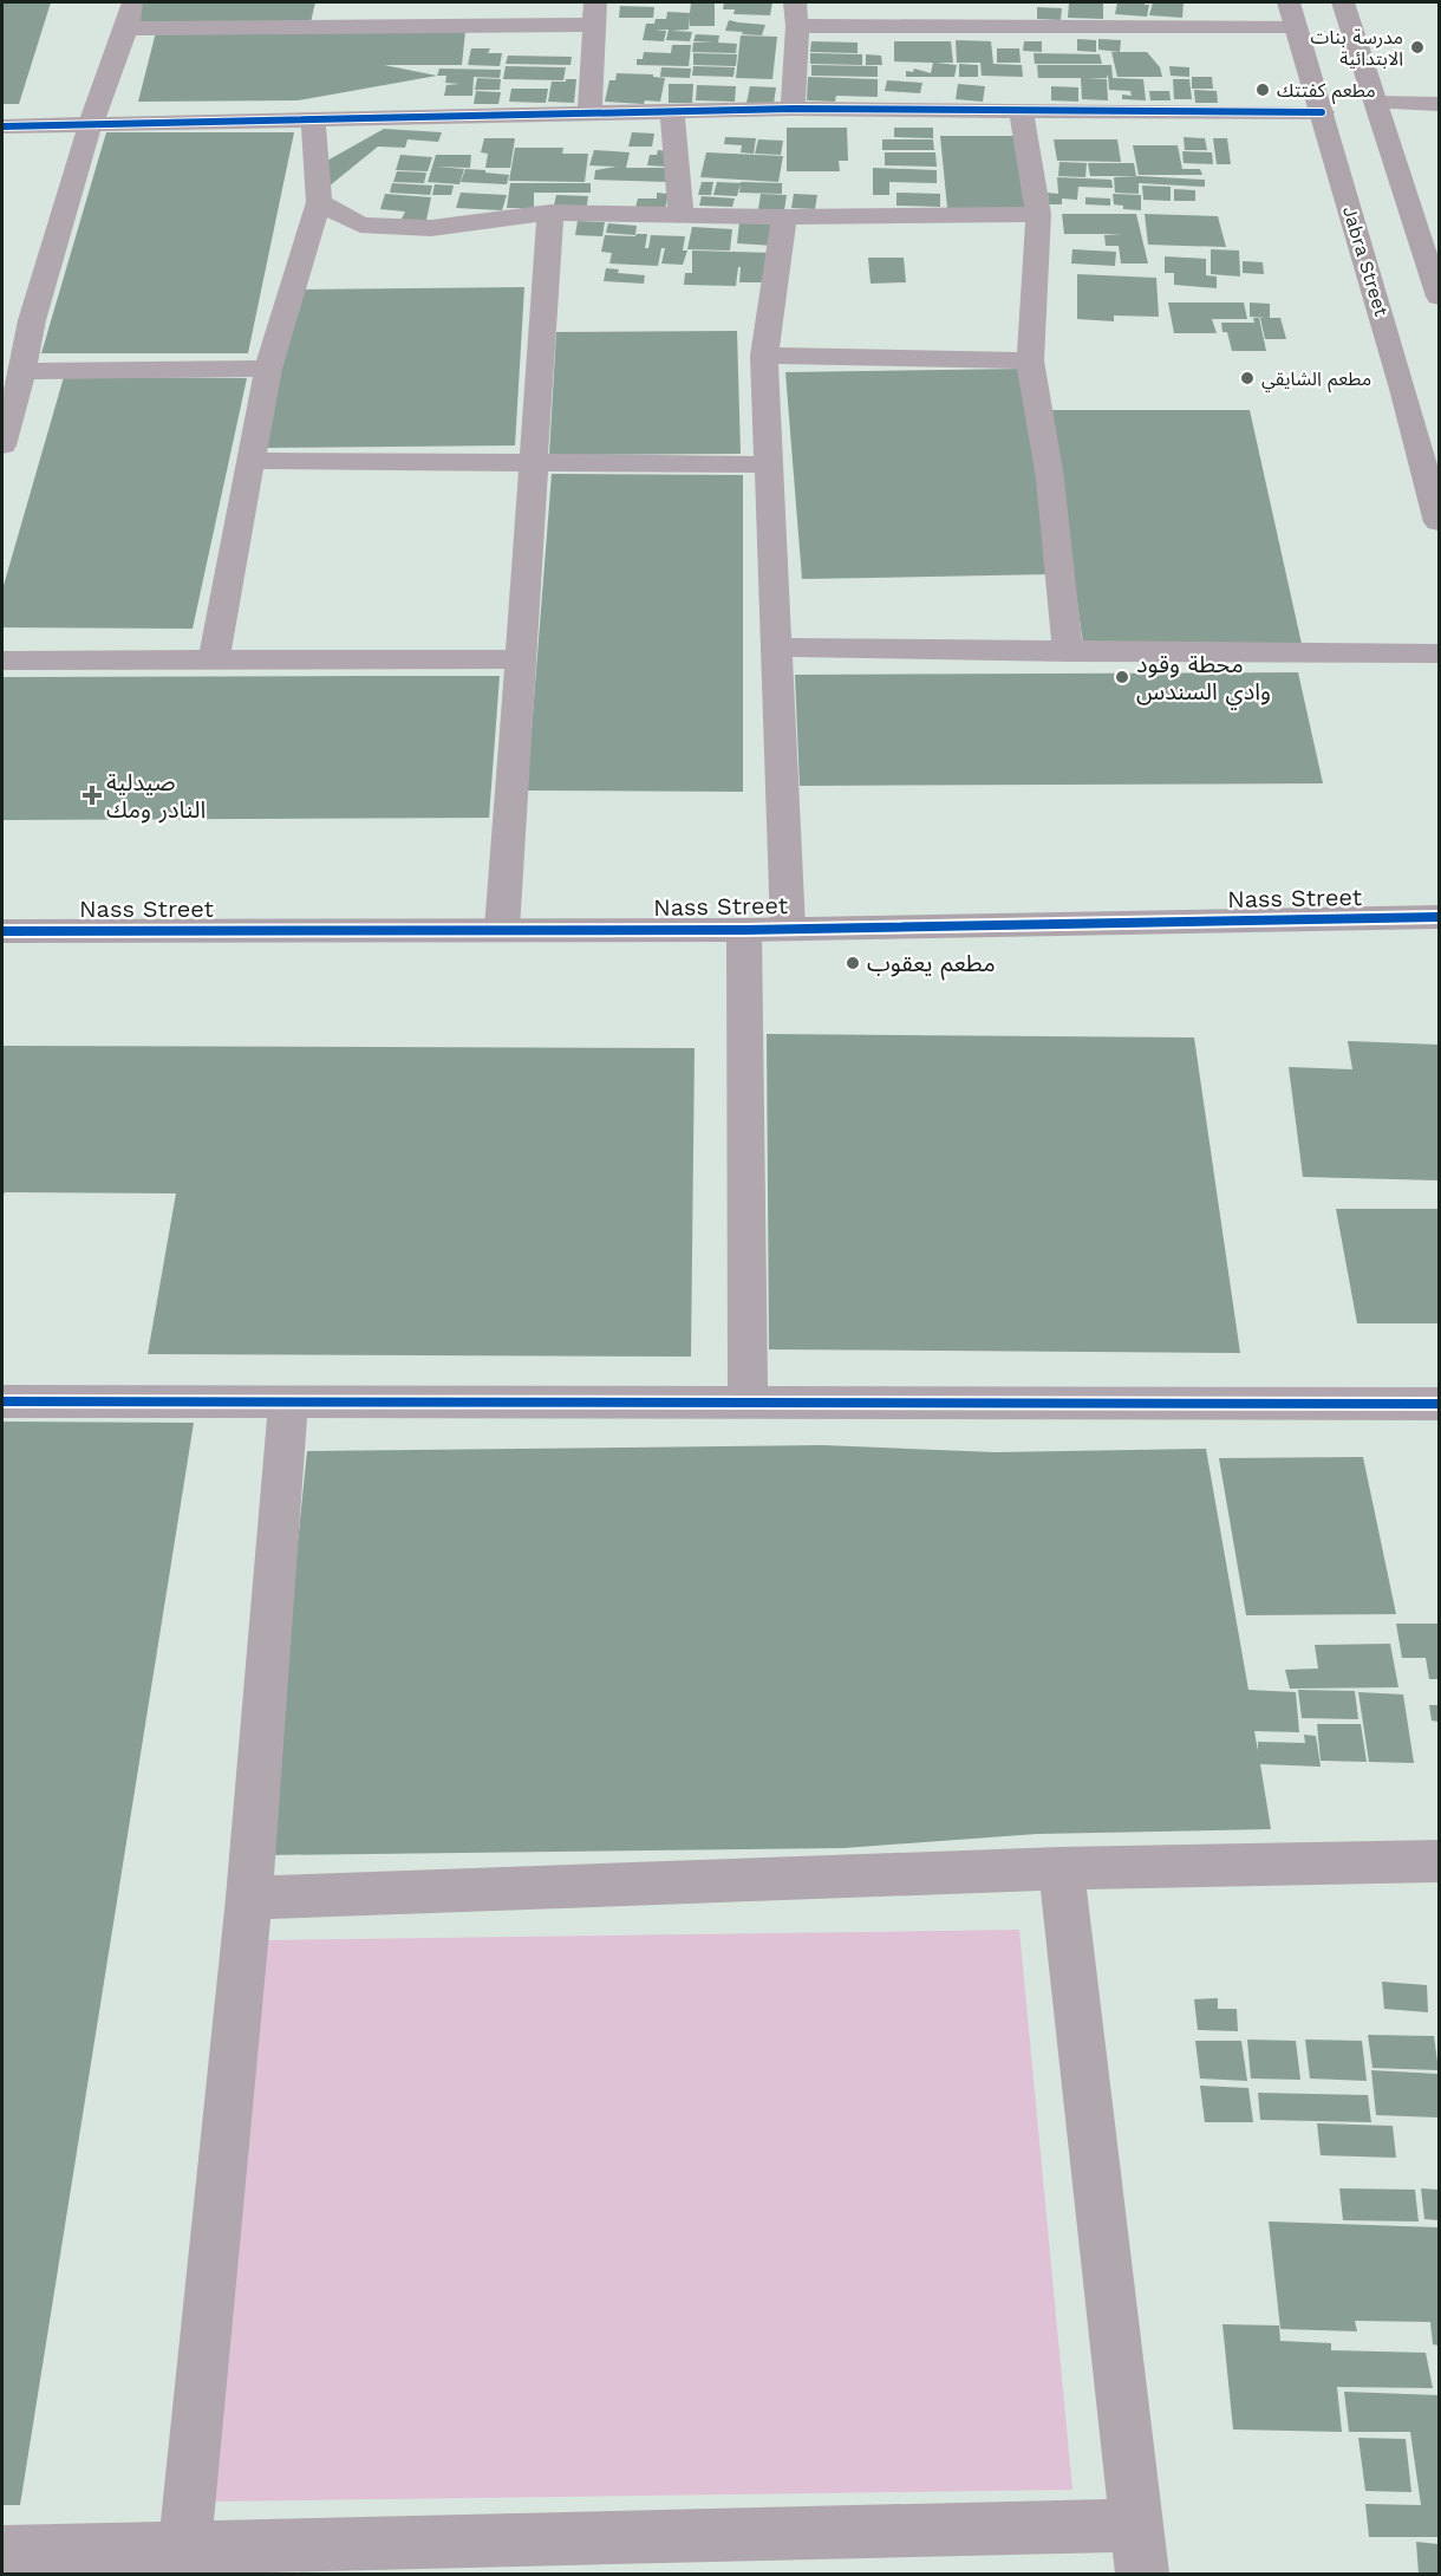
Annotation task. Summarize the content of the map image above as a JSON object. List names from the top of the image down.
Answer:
{
  "streets": {
    "street": ["Jabra Street", "Nass Street"]
  },
  "places": {
    "other": [
      "مدرسة بنات الابتدائية",
      "مطعم كفتتك",
      "مطعم الشايقي",
      "محطة وقود وادي السندس",
      "مطعم يعقوب"
    ],
    "health": ["صيدلية النادر ومك"]
  }
}
